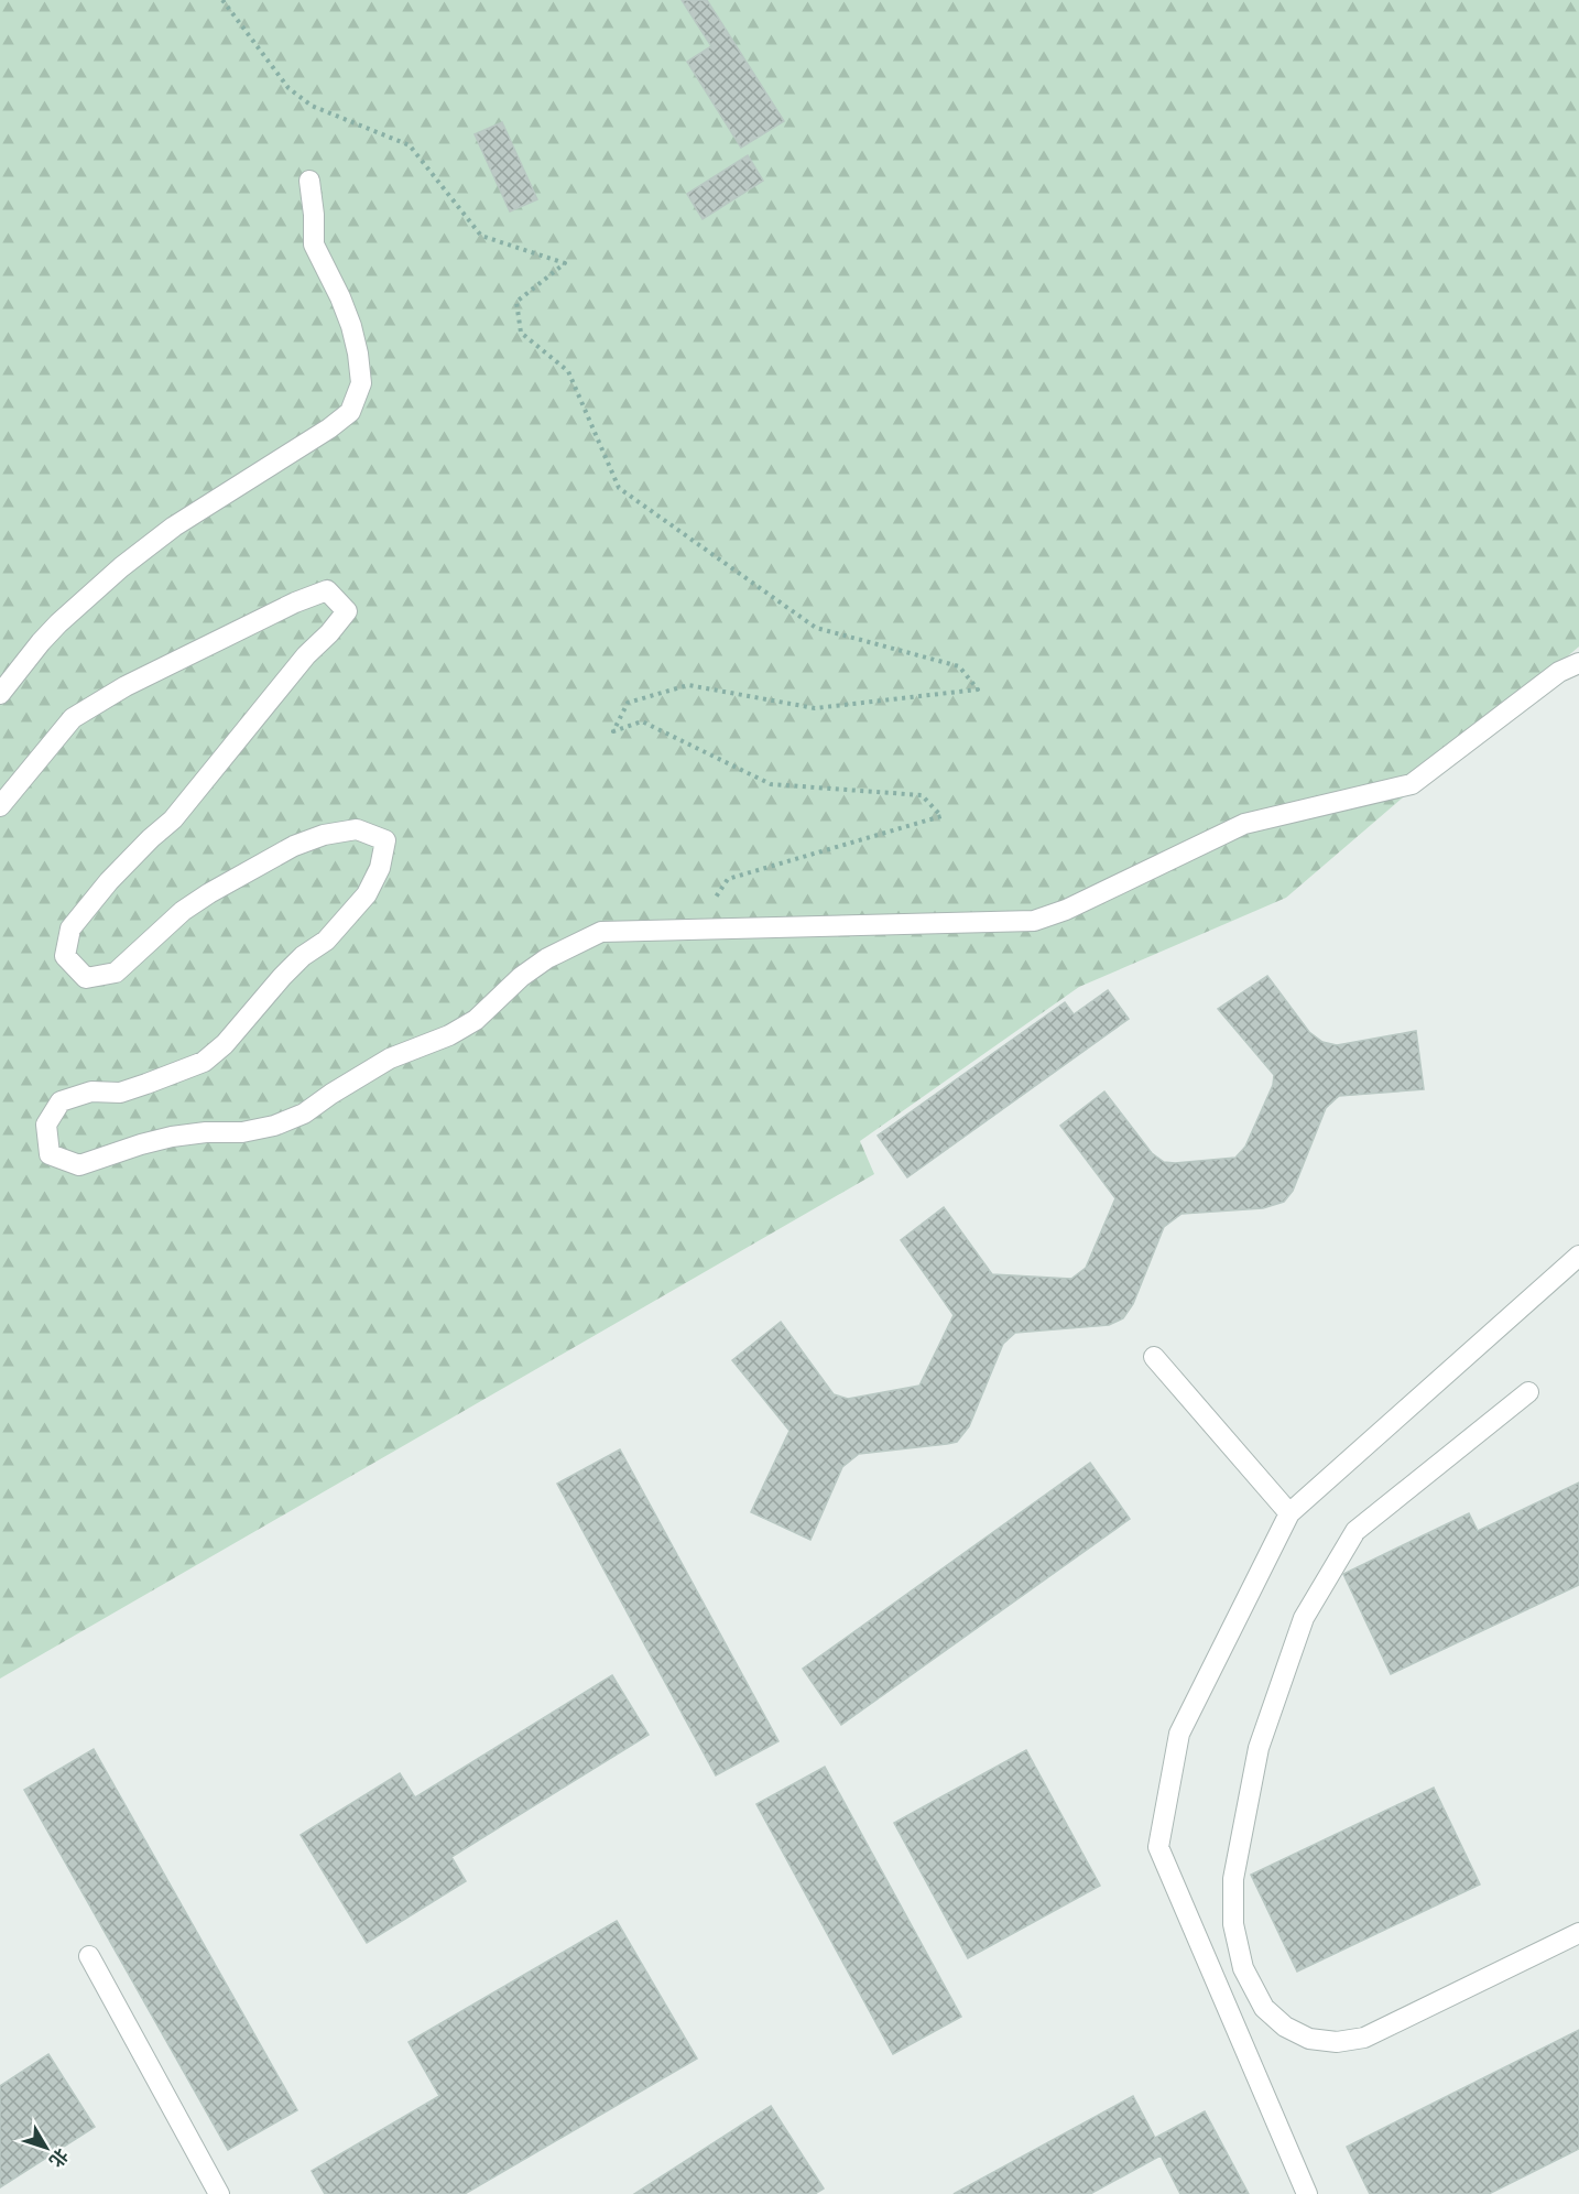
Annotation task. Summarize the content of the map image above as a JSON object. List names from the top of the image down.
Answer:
{
  "north": "bottom right"
}
